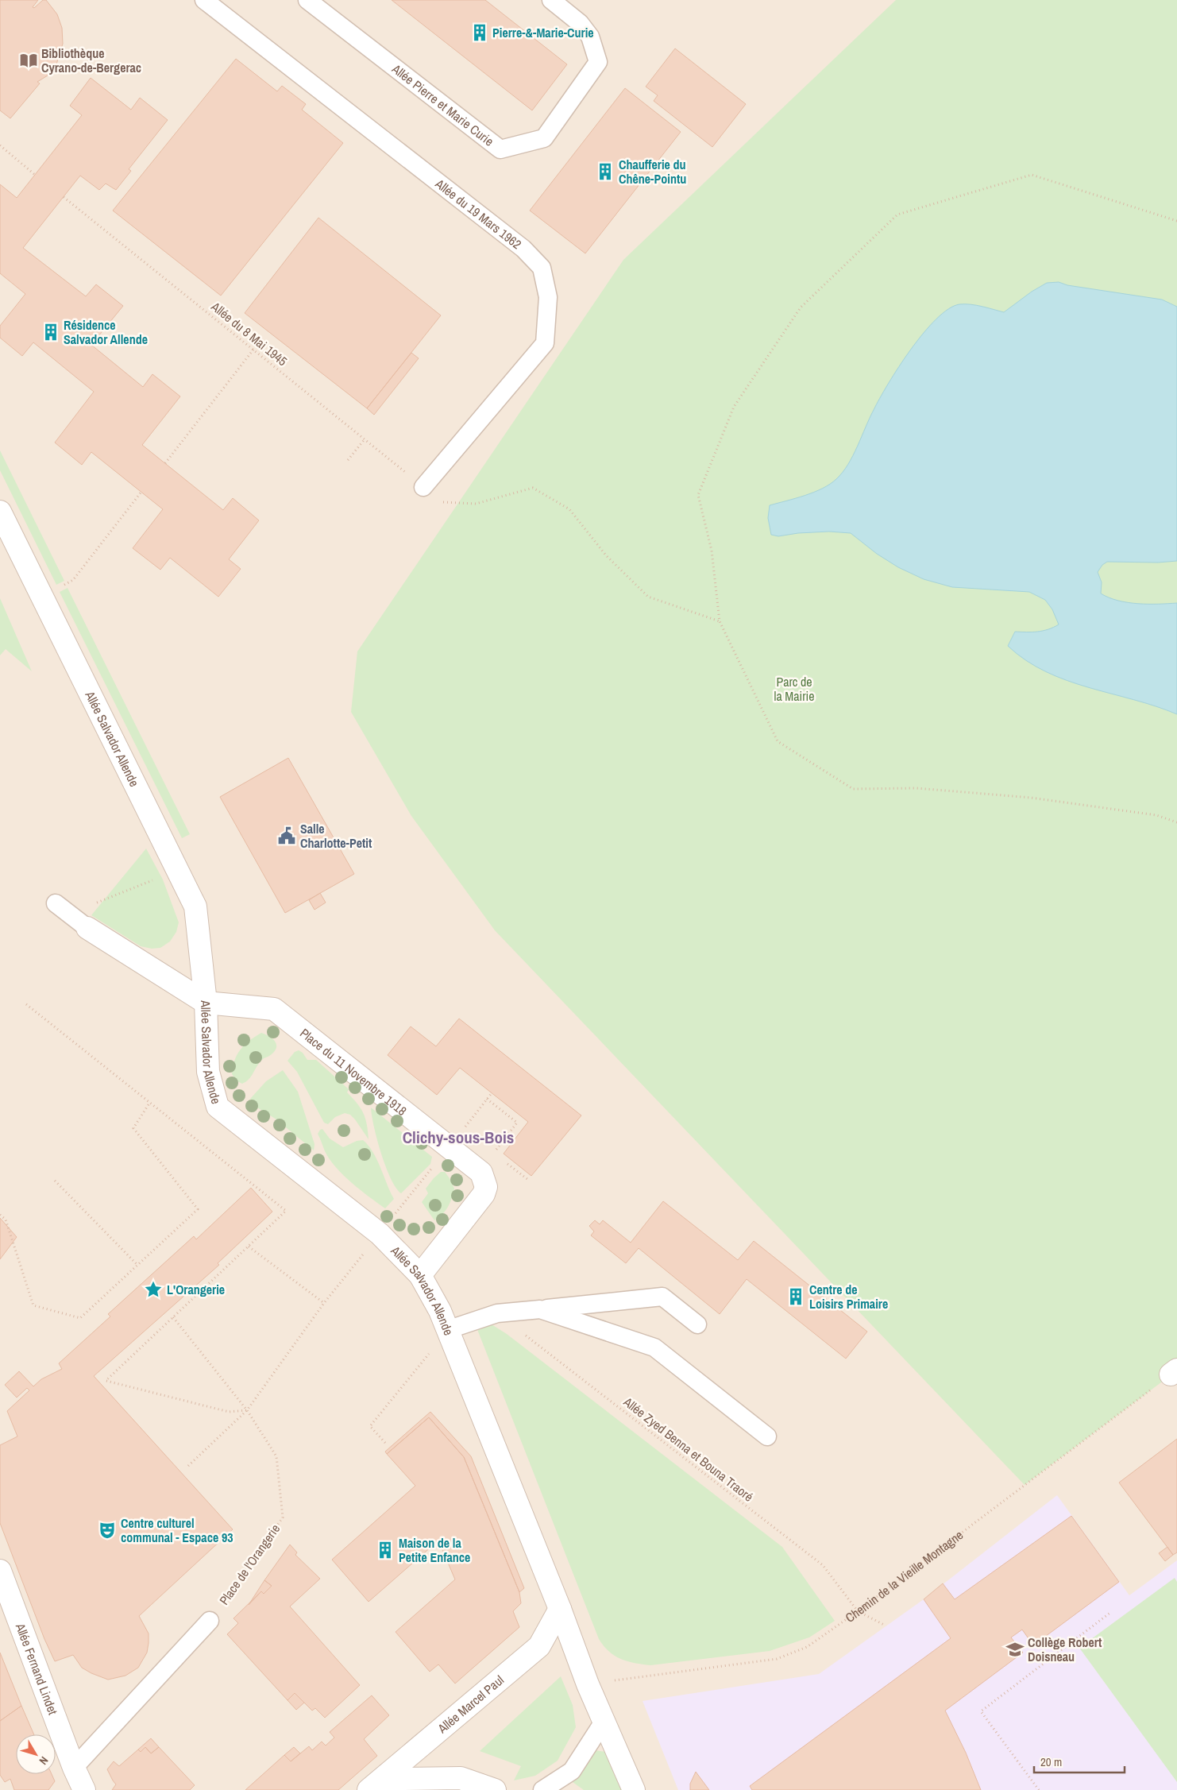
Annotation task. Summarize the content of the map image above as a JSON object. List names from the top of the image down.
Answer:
{
  "streets": {
    "street": [
      "Allée Salvador Allende",
      "Place du 11 Novembre 1918",
      "Allée Fernand Lindet",
      "Allée Marcel Paul"
    ],
    "lane": ["Allée Pierre et Marie Curie", "Allée du 19 Mars 1962"],
    "path": [
      "Allée du 8 Mai 1945",
      "Allée Zyed Benna et Bouna Traoré",
      "Place de l'Orangerie",
      "Chemin de la Vieille Montagne"
    ]
  },
  "crossings": [
    ["Allée du 19 Mars 1962", "Allée du 8 Mai 1945"],
    ["Allée Salvador Allende", "Place du 11 Novembre 1918"],
    ["Allée Salvador Allende", "Chemin de la Vieille Montagne"],
    ["Allée Salvador Allende", "Allée Marcel Paul"],
    ["Allée Zyed Benna et Bouna Traoré", "Chemin de la Vieille Montagne"]
  ],
  "districts": ["Clichy-sous-Bois"],
  "parks": ["Parc de la Mairie"],
  "places": {
    "building": [
      "Pierre-&-Marie-Curie",
      "Chaufferie du Chêne-Pointu",
      "Résidence Salvador Allende",
      "Centre de Loisirs Primaire",
      "Maison de la Petite Enfance"
    ],
    "library": ["Bibliothèque Cyrano-de-Bergerac"],
    "public building": ["Salle Charlotte-Petit"],
    "place": ["L'Orangerie"],
    "theatre": ["Centre culturel communal - Espace 93"],
    "school or university": ["Collège Robert Doisneau"]
  },
  "scale_bar": "20 m",
  "north": "bottom right"
}
